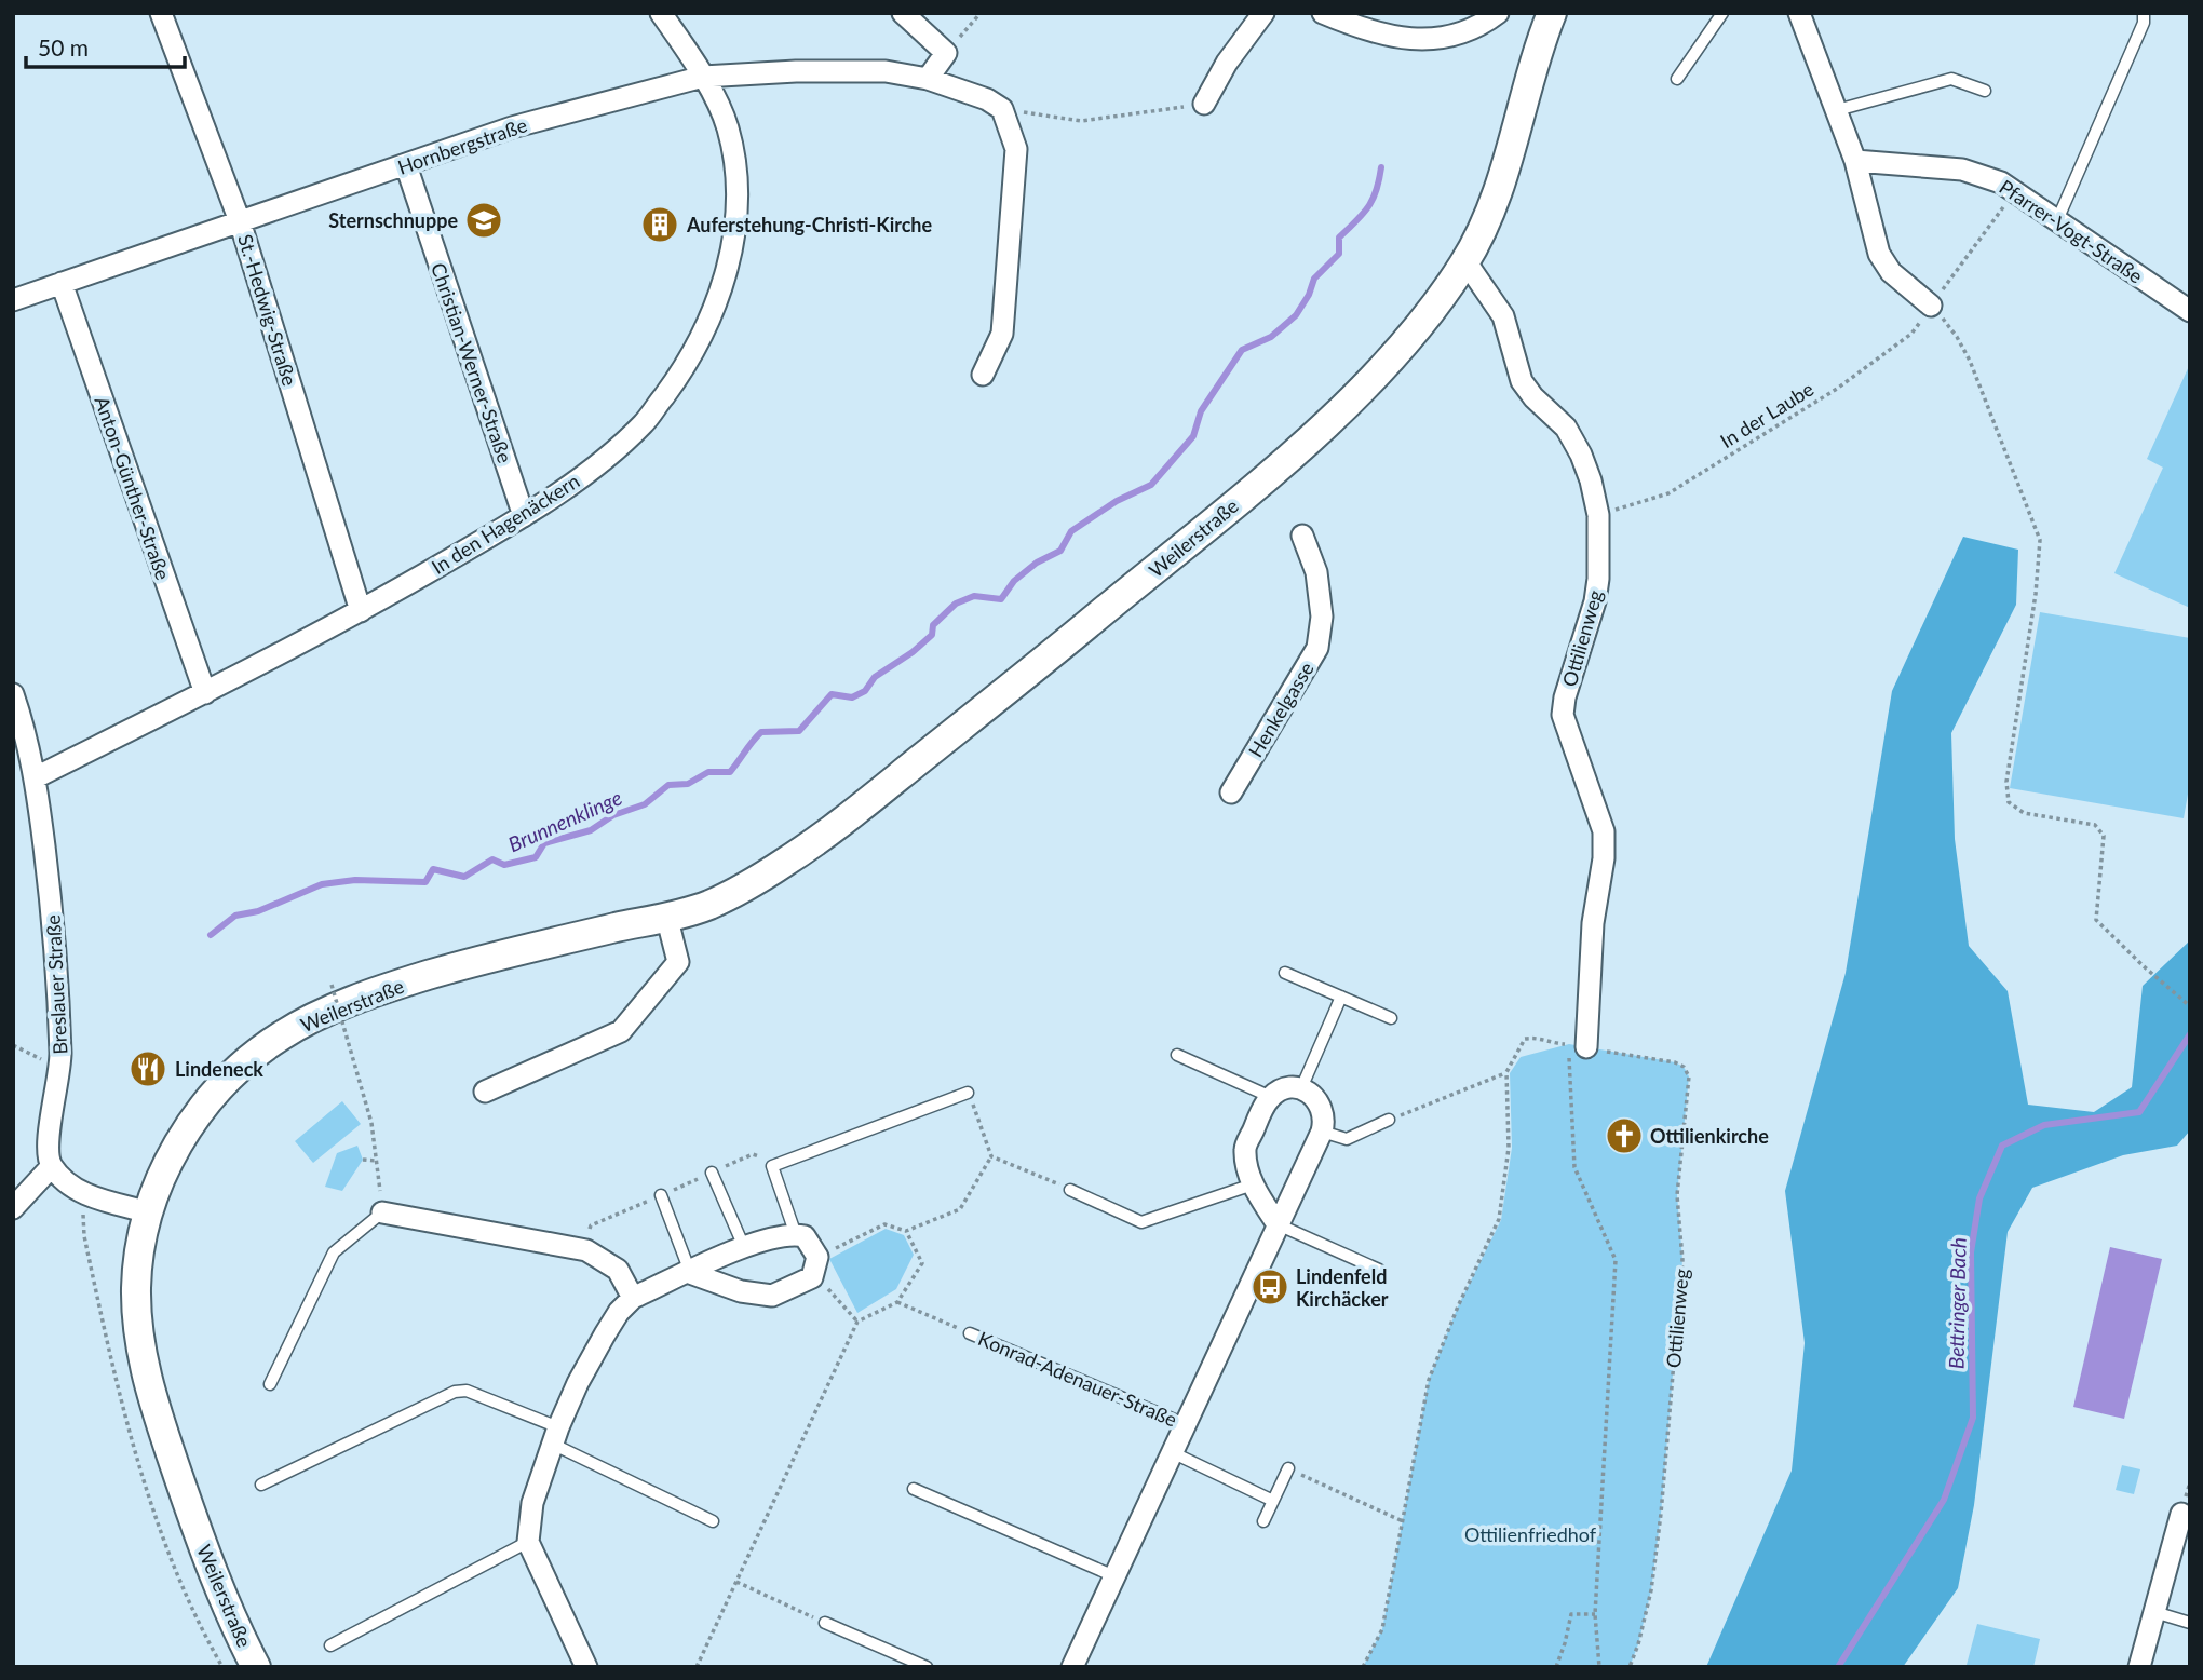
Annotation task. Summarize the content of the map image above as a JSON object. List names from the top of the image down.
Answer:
{
  "streets": {
    "main road": ["Weilerstraße"],
    "street": [
      "Hornbergstraße",
      "Pfarrer-Vogt-Straße",
      "St.-Hedwig-Straße",
      "Christian-Werner-Straße",
      "Anton-Günther-Straße",
      "In den Hagenäckern",
      "Ottilienweg",
      "Henkelgasse",
      "Breslauer Straße",
      "Konrad-Adenauer-Straße"
    ],
    "path": ["In der Laube"]
  },
  "crossings": [
    ["Hornbergstraße", "St.-Hedwig-Straße"],
    ["Hornbergstraße", "Christian-Werner-Straße"],
    ["Hornbergstraße", "Anton-Günther-Straße"],
    ["Hornbergstraße", "In den Hagenäckern"],
    ["Pfarrer-Vogt-Straße", "In der Laube"],
    ["St.-Hedwig-Straße", "In den Hagenäckern"],
    ["Christian-Werner-Straße", "In den Hagenäckern"],
    ["In der Laube", "Ottilienweg"],
    ["Anton-Günther-Straße", "In den Hagenäckern"],
    ["In den Hagenäckern", "Breslauer Straße"],
    ["Weilerstraße", "Ottilienweg"]
  ],
  "water": ["Brunnenklinge", "Bettringer Bach"],
  "parks": ["Ottilienfriedhof"],
  "places": {
    "school or university": ["Sternschnuppe"],
    "building": ["Auferstehung-Christi-Kirche"],
    "restaurant": ["Lindeneck"],
    "church": ["Ottilienkirche"],
    "bus stop": ["Lindenfeld Kirchäcker"]
  },
  "scale_bar": "50 m"
}
